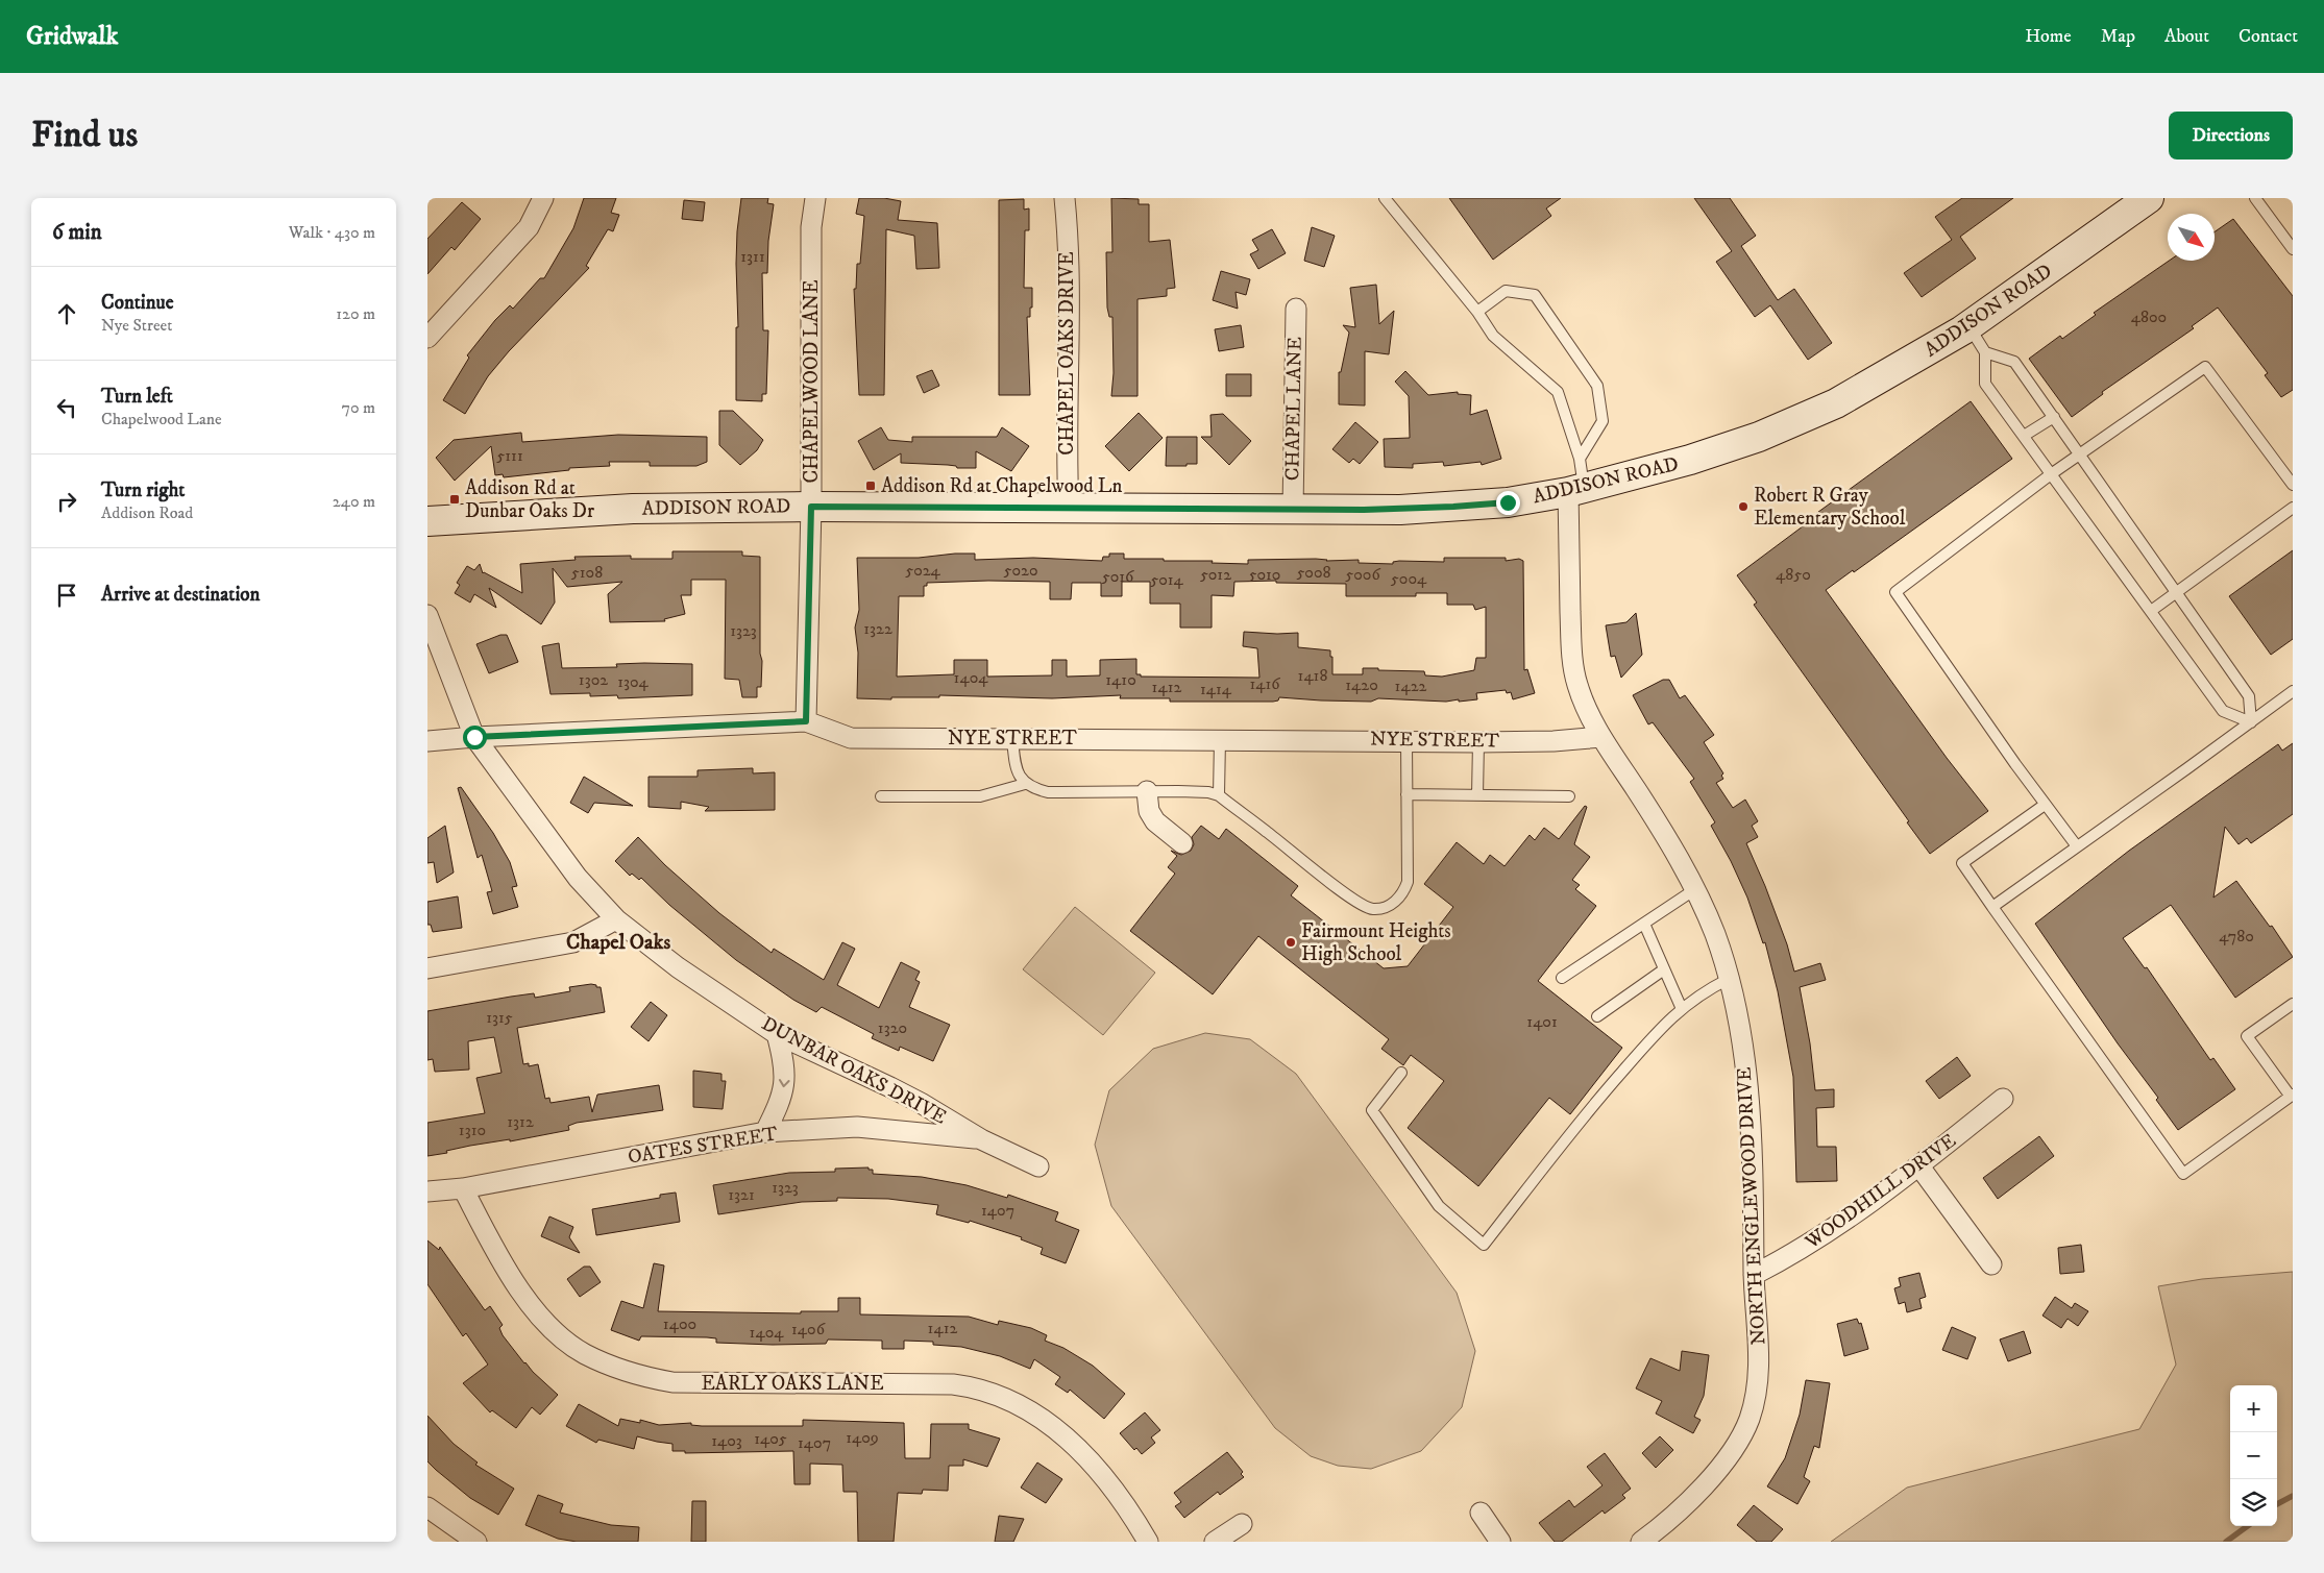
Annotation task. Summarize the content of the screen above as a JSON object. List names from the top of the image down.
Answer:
{
  "streets": {
    "street": [
      "ADDISON ROAD",
      "CHAPEL OAKS DRIVE",
      "CHAPELWOOD LANE",
      "CHAPEL LANE",
      "NYE STREET",
      "DUNBAR OAKS DRIVE",
      "OATES STREET",
      "WOODHILL DRIVE",
      "NORTH ENGLEWOOD DRIVE",
      "EARLY OAKS LANE"
    ]
  },
  "crossings": [
    ["ADDISON ROAD", "CHAPEL OAKS DRIVE"],
    ["ADDISON ROAD", "CHAPELWOOD LANE"],
    ["ADDISON ROAD", "CHAPEL LANE"],
    ["ADDISON ROAD", "NORTH ENGLEWOOD DRIVE"],
    ["CHAPELWOOD LANE", "NYE STREET"],
    ["NYE STREET", "DUNBAR OAKS DRIVE"],
    ["NYE STREET", "NORTH ENGLEWOOD DRIVE"],
    ["DUNBAR OAKS DRIVE", "OATES STREET"],
    ["OATES STREET", "EARLY OAKS LANE"],
    ["WOODHILL DRIVE", "NORTH ENGLEWOOD DRIVE"]
  ],
  "districts": ["Chapel Oaks"],
  "places": {
    "transit": ["Addison Rd at Chapelwood Ln", "Addison Rd at Dunbar Oaks Dr"],
    "other": ["Robert R Gray Elementary School", "Fairmount Heights High School"]
  },
  "house_numbers": [
    "1311",
    "4800",
    "5111",
    "5024",
    "5020",
    "5108",
    "5008",
    "5012",
    "5010",
    "5006",
    "4850",
    "5016",
    "5004",
    "5014",
    "1322",
    "1323",
    "1418",
    "1404",
    "1302",
    "1410",
    "1304",
    "1416",
    "1420",
    "1422",
    "1412",
    "1414",
    "4780",
    "1315",
    "1401",
    "1320",
    "1312",
    "1310",
    "1323",
    "1321",
    "1407",
    "1400",
    "1412",
    "1406",
    "1404",
    "1409",
    "1405",
    "1403",
    "1407"
  ],
  "north": "bottom right",
  "page": {
    "header": "Gridwalk",
    "nav": [
      "Home",
      "Map",
      "About",
      "Contact"
    ],
    "buttons": "Directions",
    "title": "Find us",
    "heading": ["6 min", "Walk · 430 m"],
    "list": [
      ["Continue", "Nye Street", "120 m"],
      ["Turn left", "Chapelwood Lane", "70 m"],
      ["Turn right", "Addison Road", "240 m"],
      "Arrive at destination"
    ],
    "map_buttons": ["+", "−"]
  }
}
